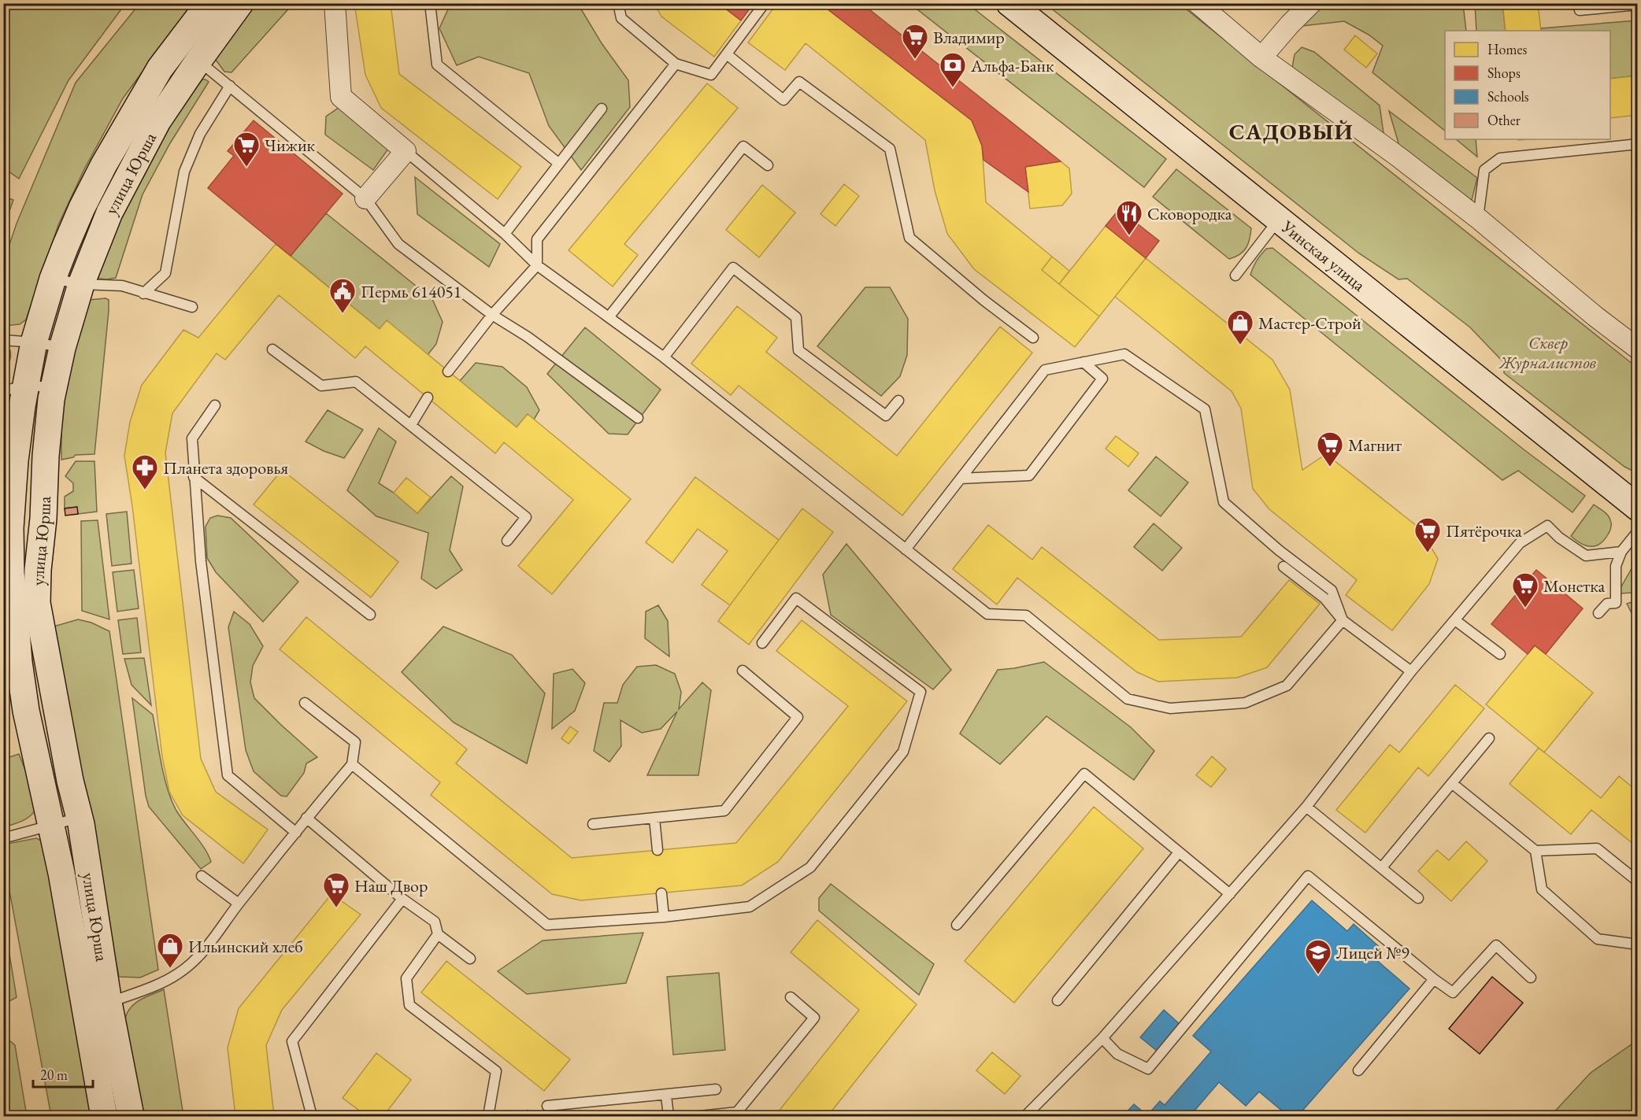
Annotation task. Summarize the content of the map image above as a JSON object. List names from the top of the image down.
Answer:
{
  "streets": {
    "street": ["улица Юрша", "Уинская улица"]
  },
  "districts": ["САДОВЫЙ"],
  "parks": ["Сквер Журналистов"],
  "places": {
    "supermarket": [
      "Владимир",
      "Чижик",
      "Магнит",
      "Пятёрочка",
      "Монетка",
      "Наш Двор"
    ],
    "bank": ["Альфа-Банк"],
    "restaurant": ["Сковородка"],
    "public building": ["Пермь 614051"],
    "shop": ["Мастер-Строй", "Ильинский хлеб"],
    "pharmacy": ["Планета здоровья"],
    "school or university": ["Лицей №9"]
  },
  "legend": [
    "Homes",
    "Shops",
    "Schools",
    "Other"
  ],
  "scale_bar": "20 m"
}
